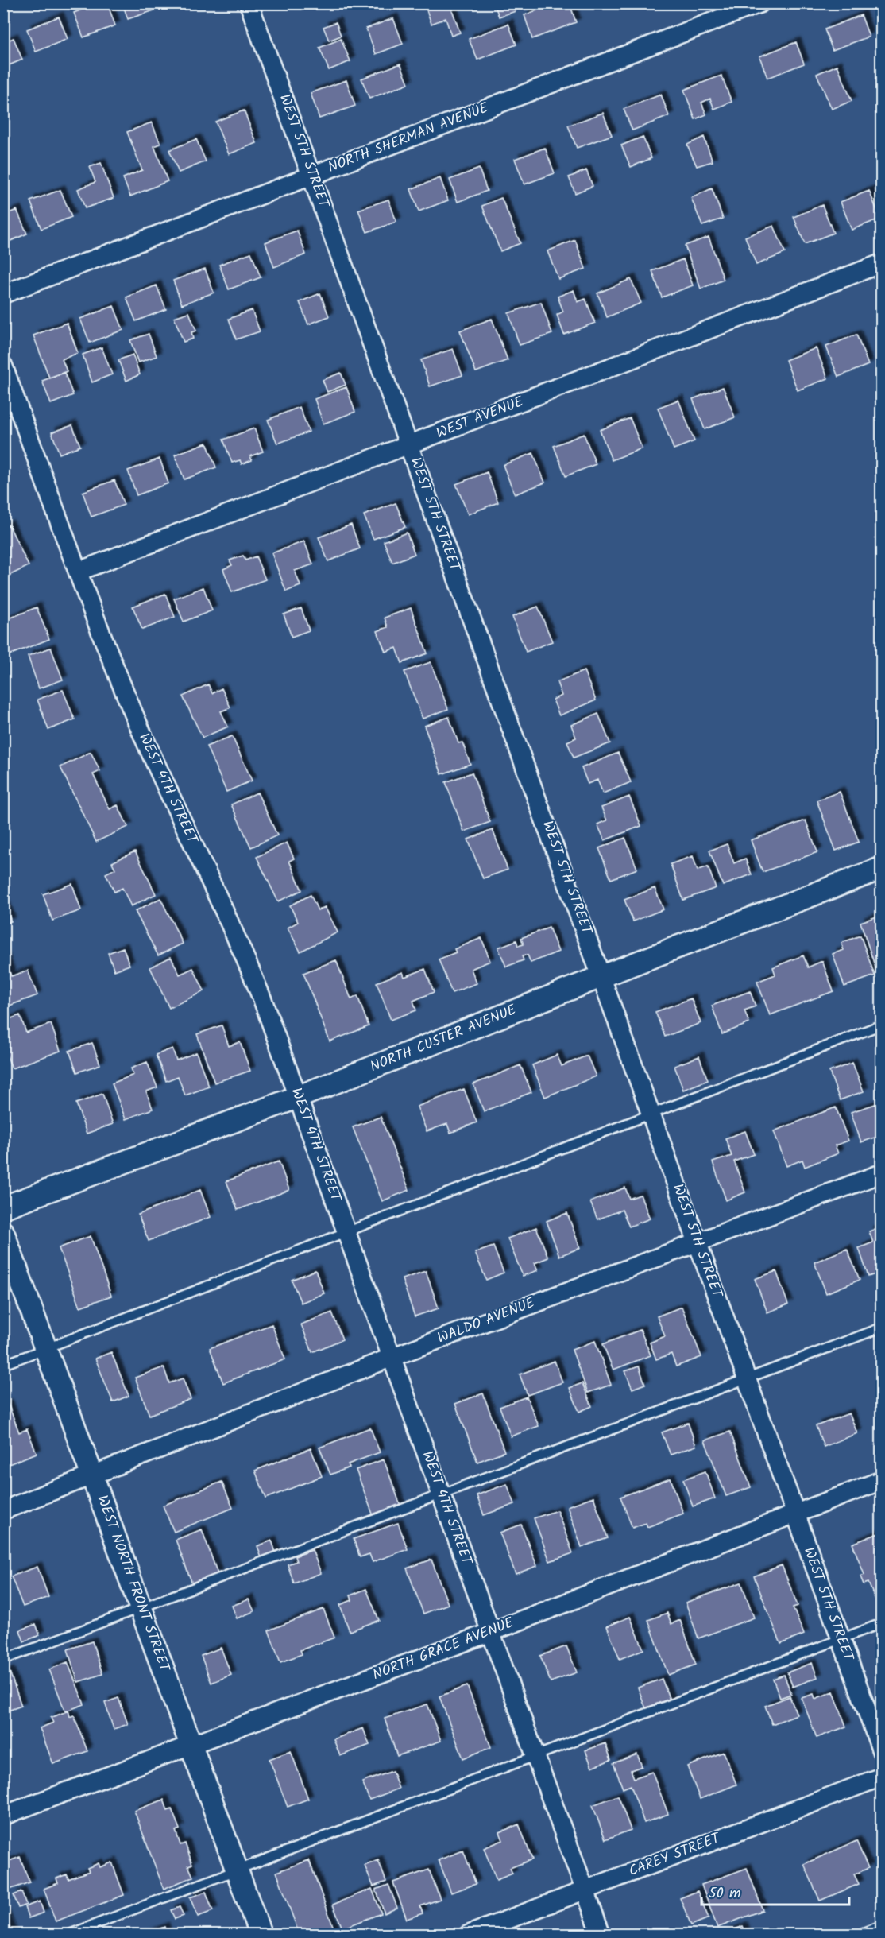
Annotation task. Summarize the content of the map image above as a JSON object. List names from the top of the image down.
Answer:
{
  "streets": {
    "street": [
      "NORTH SHERMAN AVENUE",
      "WEST 5TH STREET",
      "WEST AVENUE",
      "WEST 4TH STREET",
      "NORTH CUSTER AVENUE",
      "WALDO AVENUE",
      "WEST NORTH FRONT STREET",
      "NORTH GRACE AVENUE",
      "CAREY STREET"
    ]
  },
  "crossings": [
    ["NORTH SHERMAN AVENUE", "WEST 5TH STREET"],
    ["WEST 5TH STREET", "WEST AVENUE"],
    ["WEST 5TH STREET", "NORTH CUSTER AVENUE"],
    ["WEST 5TH STREET", "WALDO AVENUE"],
    ["WEST 5TH STREET", "NORTH GRACE AVENUE"],
    ["WEST AVENUE", "WEST 4TH STREET"],
    ["WEST 4TH STREET", "NORTH CUSTER AVENUE"],
    ["WEST 4TH STREET", "WALDO AVENUE"],
    ["WEST 4TH STREET", "NORTH GRACE AVENUE"],
    ["WEST 4TH STREET", "CAREY STREET"],
    ["WALDO AVENUE", "WEST NORTH FRONT STREET"],
    ["WEST NORTH FRONT STREET", "NORTH GRACE AVENUE"]
  ],
  "scale_bar": "50 m"
}
